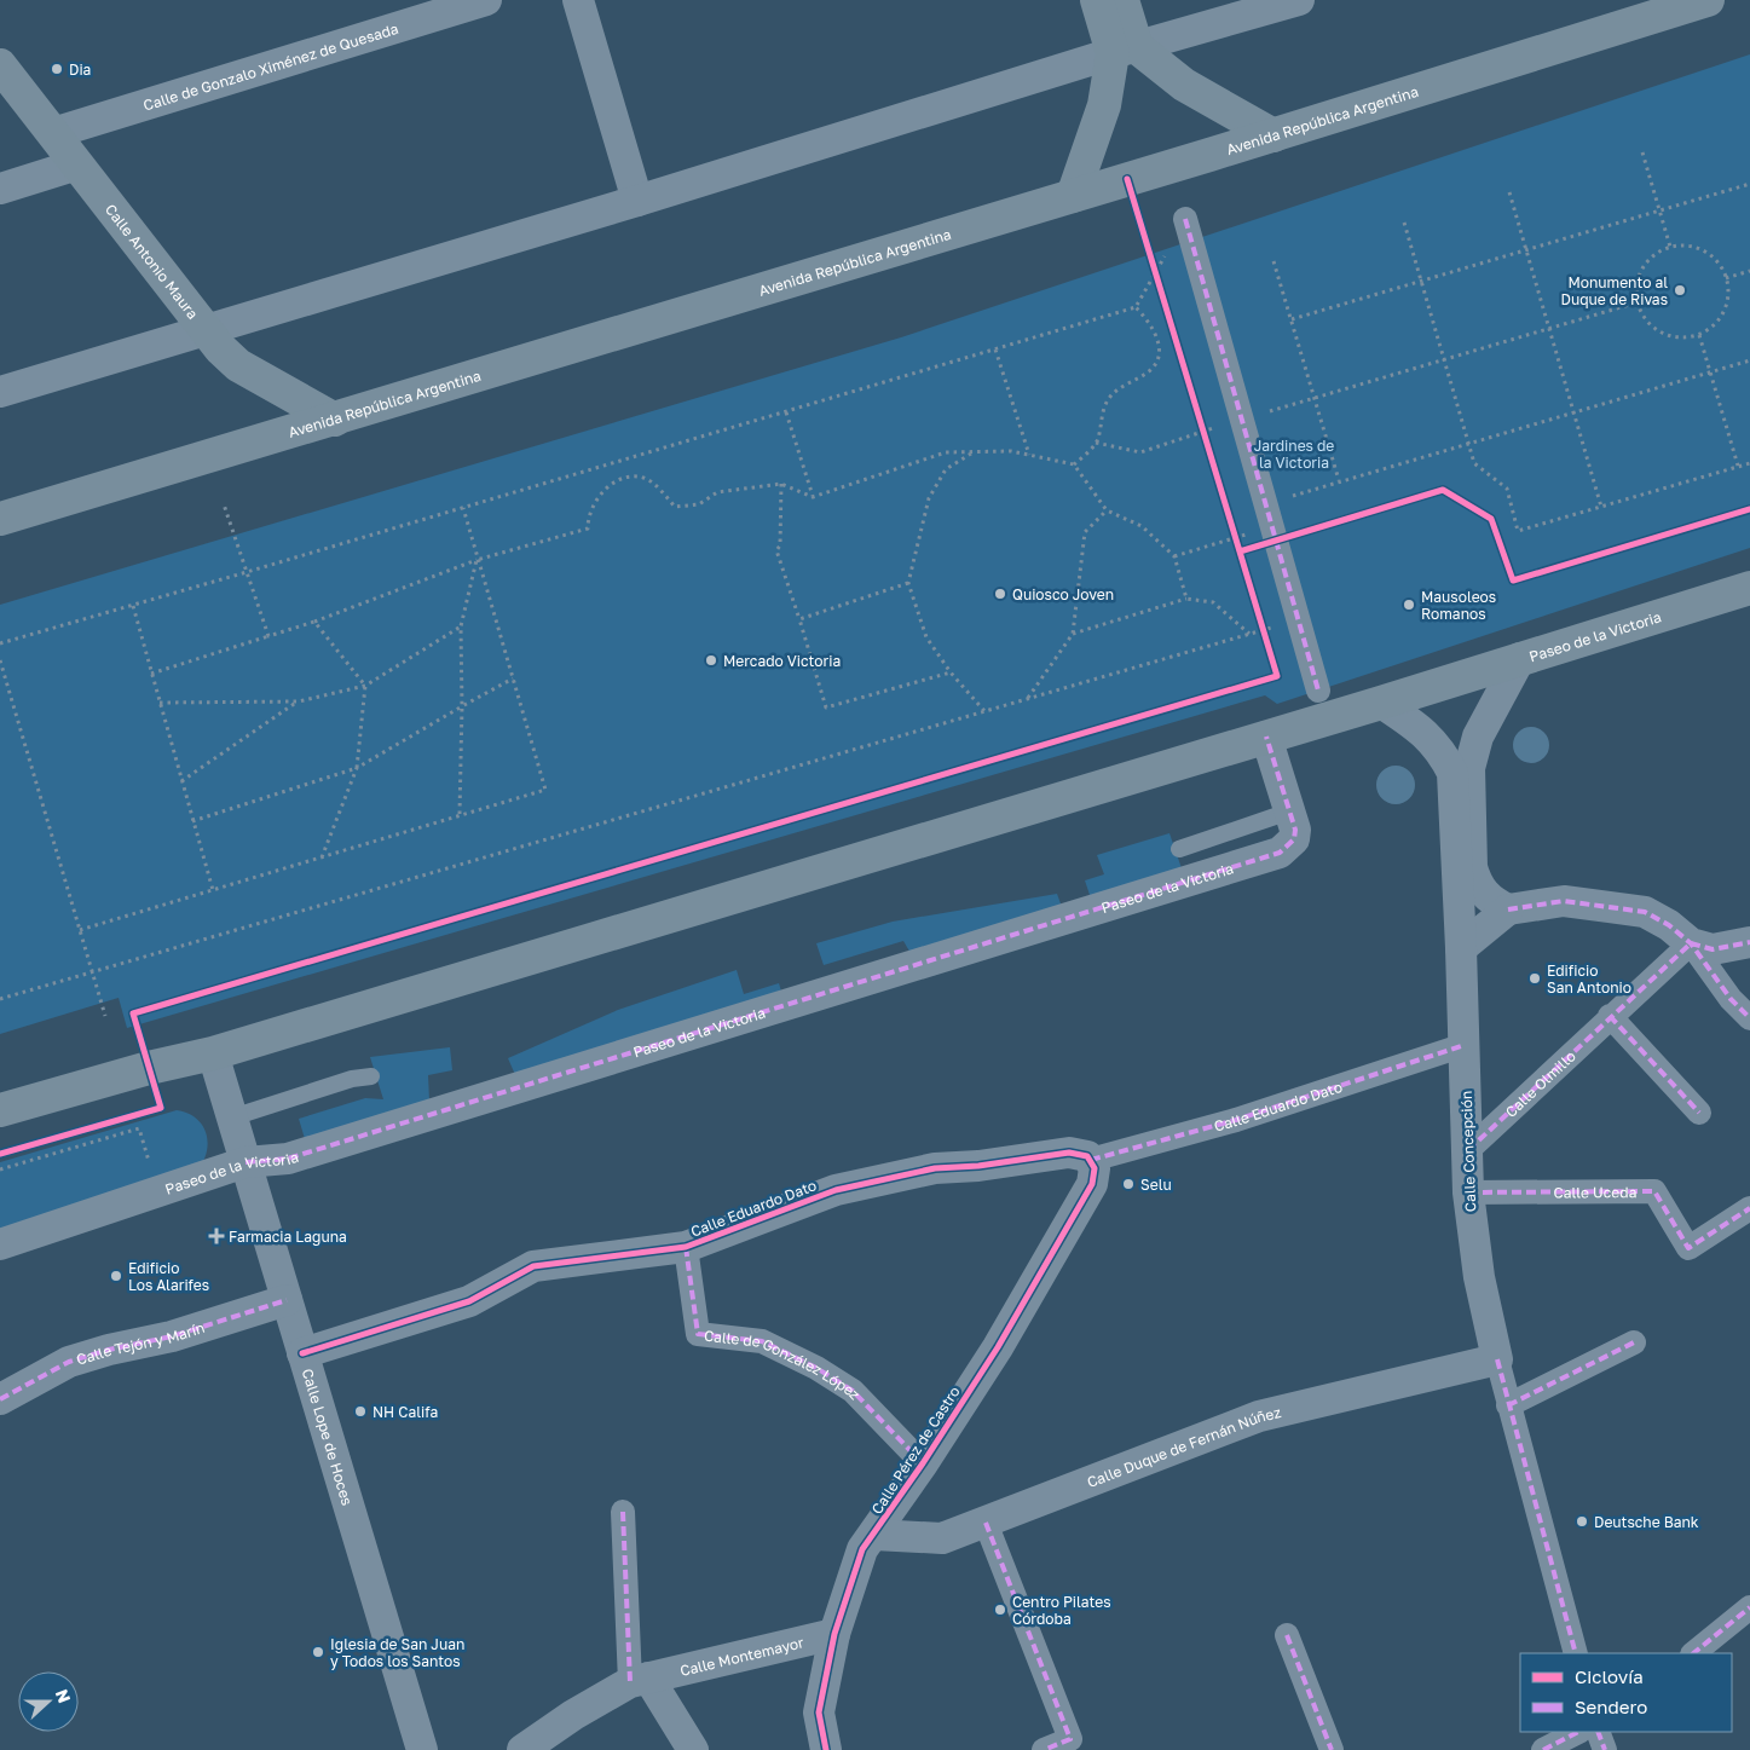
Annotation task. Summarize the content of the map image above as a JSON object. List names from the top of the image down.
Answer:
{
  "streets": {
    "main road": ["Avenida República Argentina", "Calle Antonio Maura", "Paseo de la Victoria"],
    "street": [
      "Calle de Gonzalo Ximénez de Quesada",
      "Calle Olmillo",
      "Calle Eduardo Dato",
      "Calle Concepción",
      "Calle Uceda",
      "Calle Tejón y Marín",
      "Calle de González López",
      "Calle Lope de Hoces",
      "Calle Duque de Fernán Núñez",
      "Calle Pérez de Castro",
      "Calle Montemayor"
    ]
  },
  "crossings": [
    ["Calle de Gonzalo Ximénez de Quesada", "Calle Antonio Maura"],
    ["Avenida República Argentina", "Calle Antonio Maura"],
    ["Paseo de la Victoria", "Calle Concepción"],
    ["Paseo de la Victoria", "Calle Lope de Hoces"],
    ["Calle Olmillo", "Calle Concepción"],
    ["Calle Eduardo Dato", "Calle Concepción"],
    ["Calle Eduardo Dato", "Calle de González López"],
    ["Calle Eduardo Dato", "Calle Lope de Hoces"],
    ["Calle Eduardo Dato", "Calle Pérez de Castro"],
    ["Calle Concepción", "Calle Uceda"],
    ["Calle Concepción", "Calle Duque de Fernán Núñez"],
    ["Calle Tejón y Marín", "Calle Lope de Hoces"],
    ["Calle de González López", "Calle Pérez de Castro"],
    ["Calle Duque de Fernán Núñez", "Calle Pérez de Castro"],
    ["Calle Pérez de Castro", "Calle Montemayor"]
  ],
  "parks": ["Jardines de la Victoria"],
  "places": {
    "other": [
      "Dia",
      "Monumento al Duque de Rivas",
      "Quiosco Joven",
      "Mausoleos Romanos",
      "Mercado Victoria",
      "Edificio San Antonio",
      "Selu",
      "Edificio Los Alarifes",
      "NH Califa",
      "Deutsche Bank",
      "Centro Pilates Córdoba",
      "Iglesia de San Juan y Todos los Santos"
    ],
    "health": ["Farmacia Laguna"]
  },
  "legend": ["Ciclovía", "Sendero"],
  "north": "right"
}
